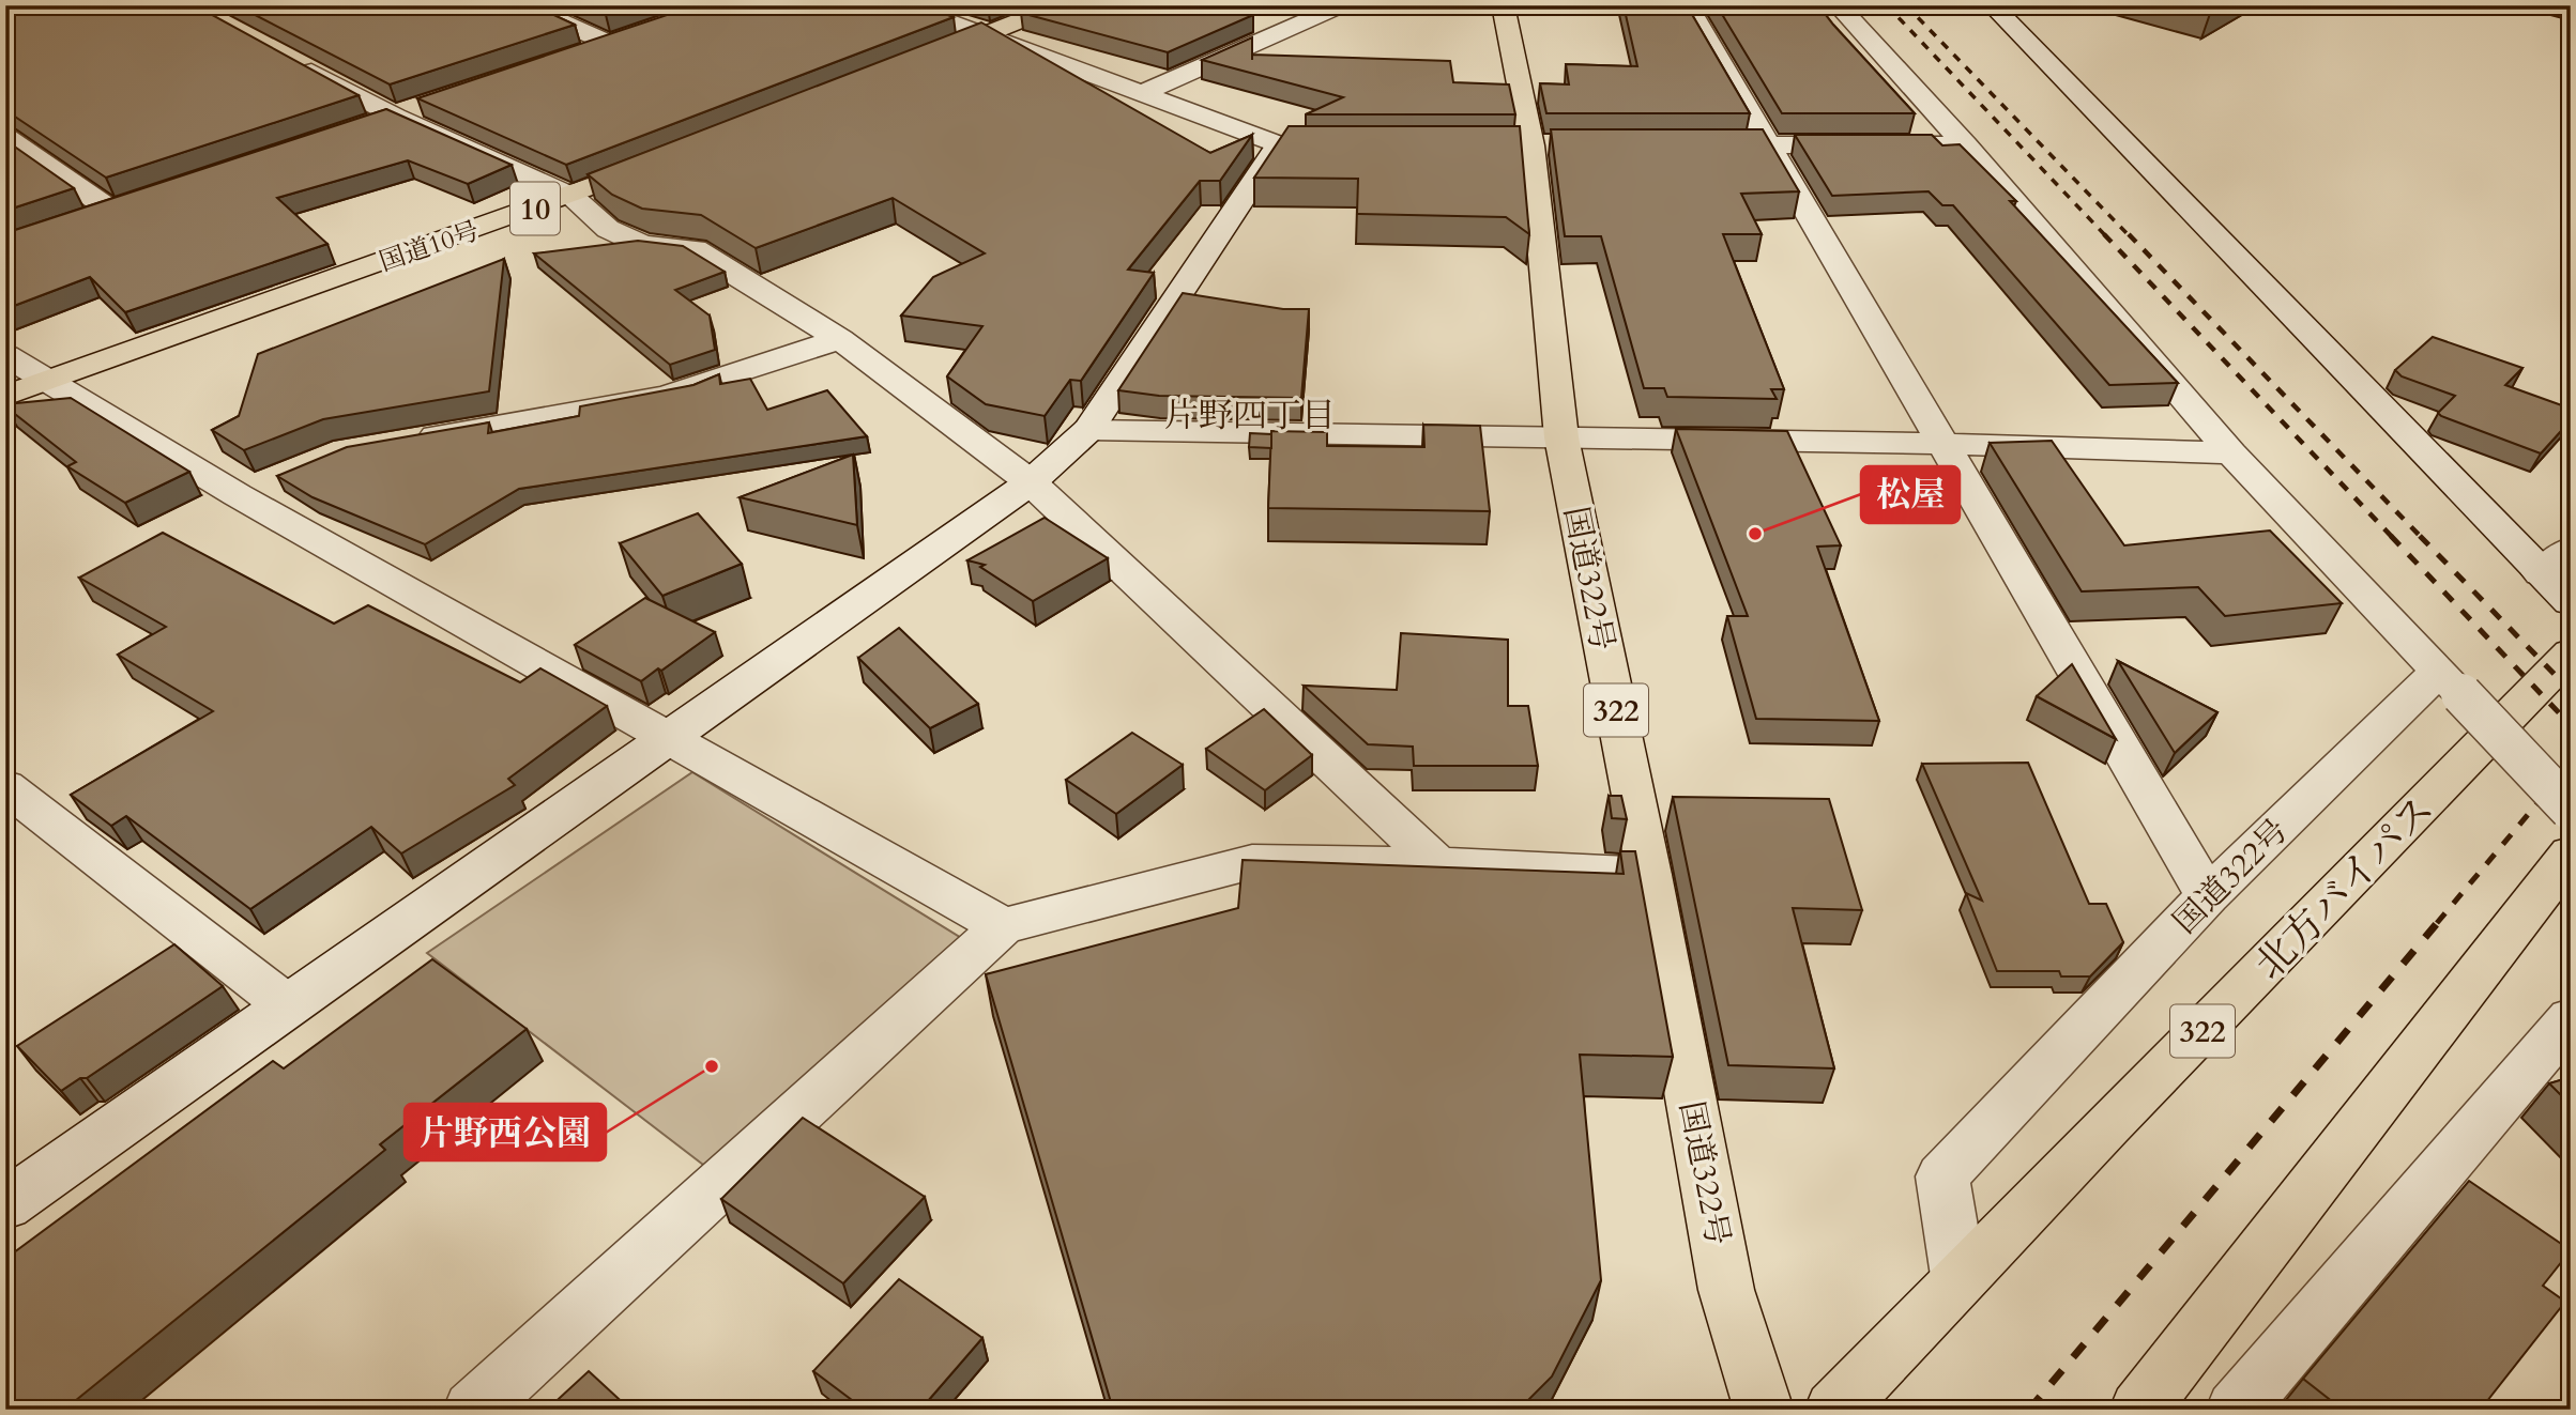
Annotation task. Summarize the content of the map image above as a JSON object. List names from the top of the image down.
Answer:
{
  "streets": {
    "highway": [
      "10",
      "国道10号",
      "国道322号",
      "322",
      "北方バイパス"
    ]
  },
  "crossings": [
    ["国道322号", "北方バイパス"]
  ],
  "districts": ["片野四丁目"],
  "places": ["松屋", "片野西公園"]
}
